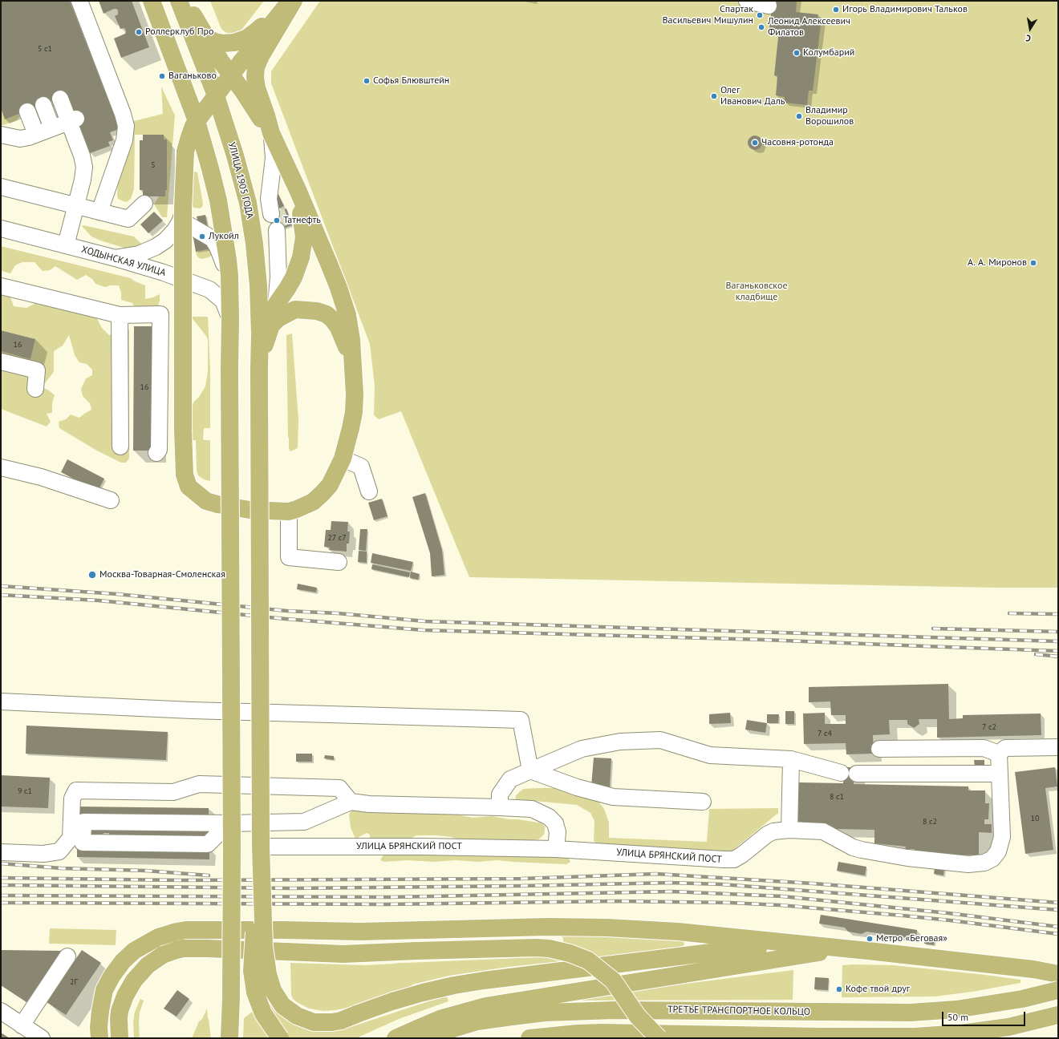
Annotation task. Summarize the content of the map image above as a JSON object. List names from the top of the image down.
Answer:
{
  "streets": {
    "main road": ["УЛИЦА 1905 ГОДА", "ТРЕТЬЕ ТРАНСПОРТНОЕ КОЛЬЦО"],
    "street": ["ХОДЫНСКАЯ УЛИЦА", "УЛИЦА БРЯНСКИЙ ПОСТ"]
  },
  "parks": ["Ваганьковское кладбище"],
  "places": [
    "Игорь Владимирович Тальков",
    "Спартак Васильевич Мишулин",
    "Леонид Алексеевич Филатов",
    "Роллерклуб Про",
    "Колумбарий",
    "Ваганьково",
    "Софья Блювштейн",
    "Олег Иванович Даль",
    "Владимир Ворошилов",
    "Часовня-ротонда",
    "Татнефть",
    "Лукойл",
    "А. А. Миронов",
    "Москва-Товарная-Смоленская",
    "Метро «Беговая»",
    "Кофе твой друг"
  ],
  "house_numbers": [
    "5 c1",
    "5",
    "16",
    "16",
    "27 с7",
    "7 с2",
    "7 с4",
    "9 с1",
    "8 с1",
    "10",
    "8 с2",
    "2Г"
  ],
  "scale_bar": "50 m",
  "north": "bottom"
}
